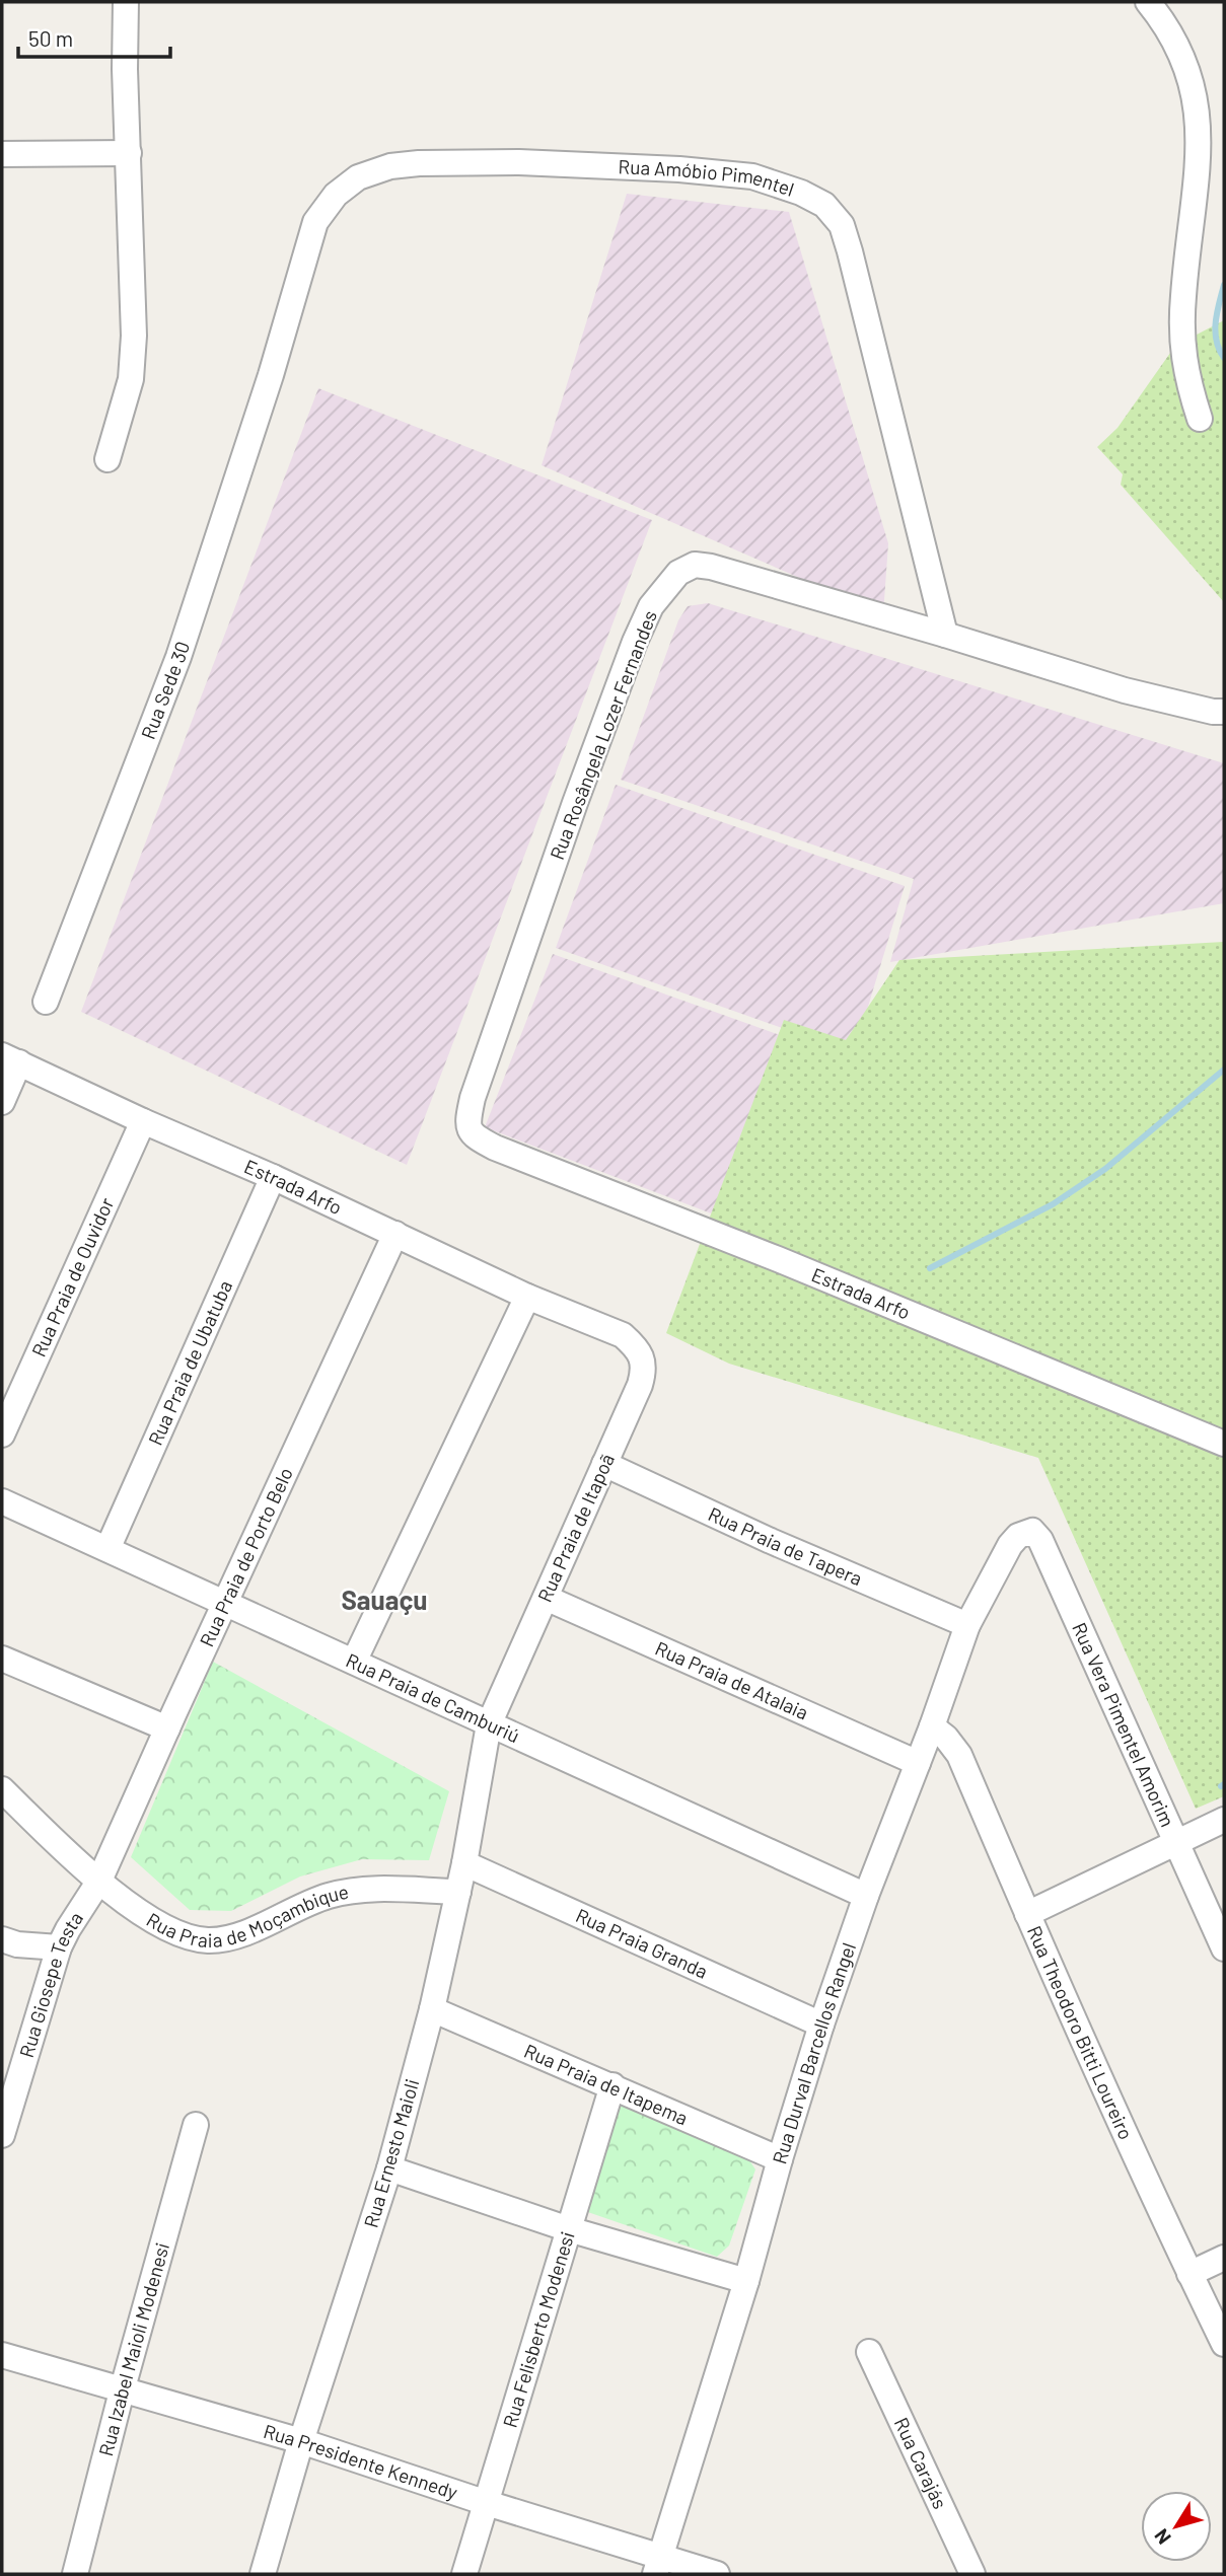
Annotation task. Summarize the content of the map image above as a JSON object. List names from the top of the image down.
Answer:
{
  "streets": {
    "street": [
      "Rua Amóbio Pimentel",
      "Rua Sede 30",
      "Rua Rosângela Lozer Fernandes",
      "Estrada Arfo",
      "Rua Praia de Ouvidor",
      "Rua Praia de Ubatuba",
      "Rua Praia de Itapoã",
      "Rua Praia de Tapera",
      "Rua Praia de Porto Belo",
      "Rua Praia de Atalaia",
      "Rua Praia de Camburiú",
      "Rua Vera Pimentel Amorim",
      "Rua Praia de Moçambique",
      "Rua Praia Granda",
      "Rua Giosepe Testa",
      "Rua Theodoro Bitti Loureiro",
      "Rua Durval Barcellos Rangel",
      "Rua Praia de Itapema",
      "Rua Ernesto Maioli",
      "Rua Felisberto Modenesi",
      "Rua Izabel Maioli Modenesi",
      "Rua Presidente Kennedy",
      "Rua Carajás"
    ]
  },
  "crossings": [
    ["Rua Amóbio Pimentel", "Rua Sede 30"],
    ["Rua Amóbio Pimentel", "Rua Rosângela Lozer Fernandes"],
    ["Rua Rosângela Lozer Fernandes", "Estrada Arfo"],
    ["Estrada Arfo", "Rua Praia de Ouvidor"],
    ["Estrada Arfo", "Rua Praia de Ubatuba"],
    ["Estrada Arfo", "Rua Praia de Itapoã"],
    ["Estrada Arfo", "Rua Praia de Porto Belo"],
    ["Rua Praia de Ubatuba", "Rua Praia de Camburiú"],
    ["Rua Praia de Itapoã", "Rua Praia de Tapera"],
    ["Rua Praia de Itapoã", "Rua Praia de Atalaia"],
    ["Rua Praia de Itapoã", "Rua Praia de Camburiú"],
    ["Rua Praia de Itapoã", "Rua Ernesto Maioli"],
    ["Rua Praia de Tapera", "Rua Durval Barcellos Rangel"],
    ["Rua Praia de Porto Belo", "Rua Praia de Camburiú"],
    ["Rua Praia de Porto Belo", "Rua Praia de Moçambique"],
    ["Rua Praia de Porto Belo", "Rua Giosepe Testa"],
    ["Rua Praia de Atalaia", "Rua Durval Barcellos Rangel"],
    ["Rua Praia de Camburiú", "Rua Durval Barcellos Rangel"],
    ["Rua Praia de Camburiú", "Rua Ernesto Maioli"],
    ["Rua Vera Pimentel Amorim", "Rua Durval Barcellos Rangel"],
    ["Rua Praia de Moçambique", "Rua Giosepe Testa"],
    ["Rua Praia de Moçambique", "Rua Ernesto Maioli"],
    ["Rua Praia Granda", "Rua Durval Barcellos Rangel"],
    ["Rua Praia Granda", "Rua Ernesto Maioli"],
    ["Rua Theodoro Bitti Loureiro", "Rua Durval Barcellos Rangel"],
    ["Rua Durval Barcellos Rangel", "Rua Praia de Itapema"],
    ["Rua Durval Barcellos Rangel", "Rua Presidente Kennedy"],
    ["Rua Praia de Itapema", "Rua Ernesto Maioli"],
    ["Rua Praia de Itapema", "Rua Felisberto Modenesi"],
    ["Rua Ernesto Maioli", "Rua Presidente Kennedy"],
    ["Rua Felisberto Modenesi", "Rua Presidente Kennedy"],
    ["Rua Izabel Maioli Modenesi", "Rua Presidente Kennedy"]
  ],
  "districts": ["Sauaçu"],
  "scale_bar": "50 m",
  "north": "bottom left"
}
